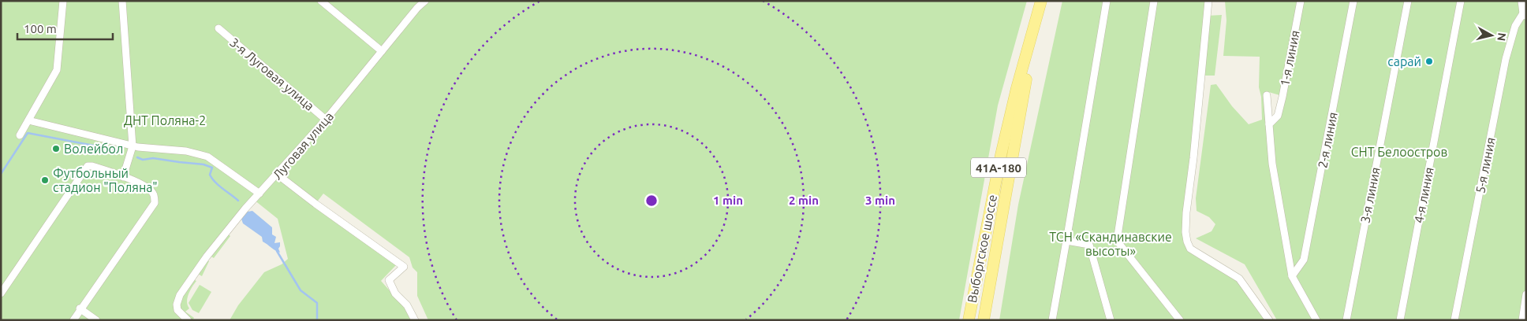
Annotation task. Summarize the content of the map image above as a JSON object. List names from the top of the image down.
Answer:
{
  "streets": {
    "main road": ["41А-180", "Выборгское шоссе"],
    "street": [
      "1-я линия",
      "3-я Луговая улица",
      "2-я линия",
      "Луговая улица",
      "5-я линия",
      "3-я линия",
      "4-я линия"
    ]
  },
  "crossings": [
    ["3-я Луговая улица", "Луговая улица"]
  ],
  "parks": ["ДНТ Поляна-2", "СНТ Белоостров", "ТСН «Скандинавские высоты»"],
  "places": ["сарай", "Волейбол", "Футбольный стадион \"Поляна\""],
  "scale_bar": "100 m",
  "north": "right",
  "rings": ["1 min", "2 min", "3 min"]
}
